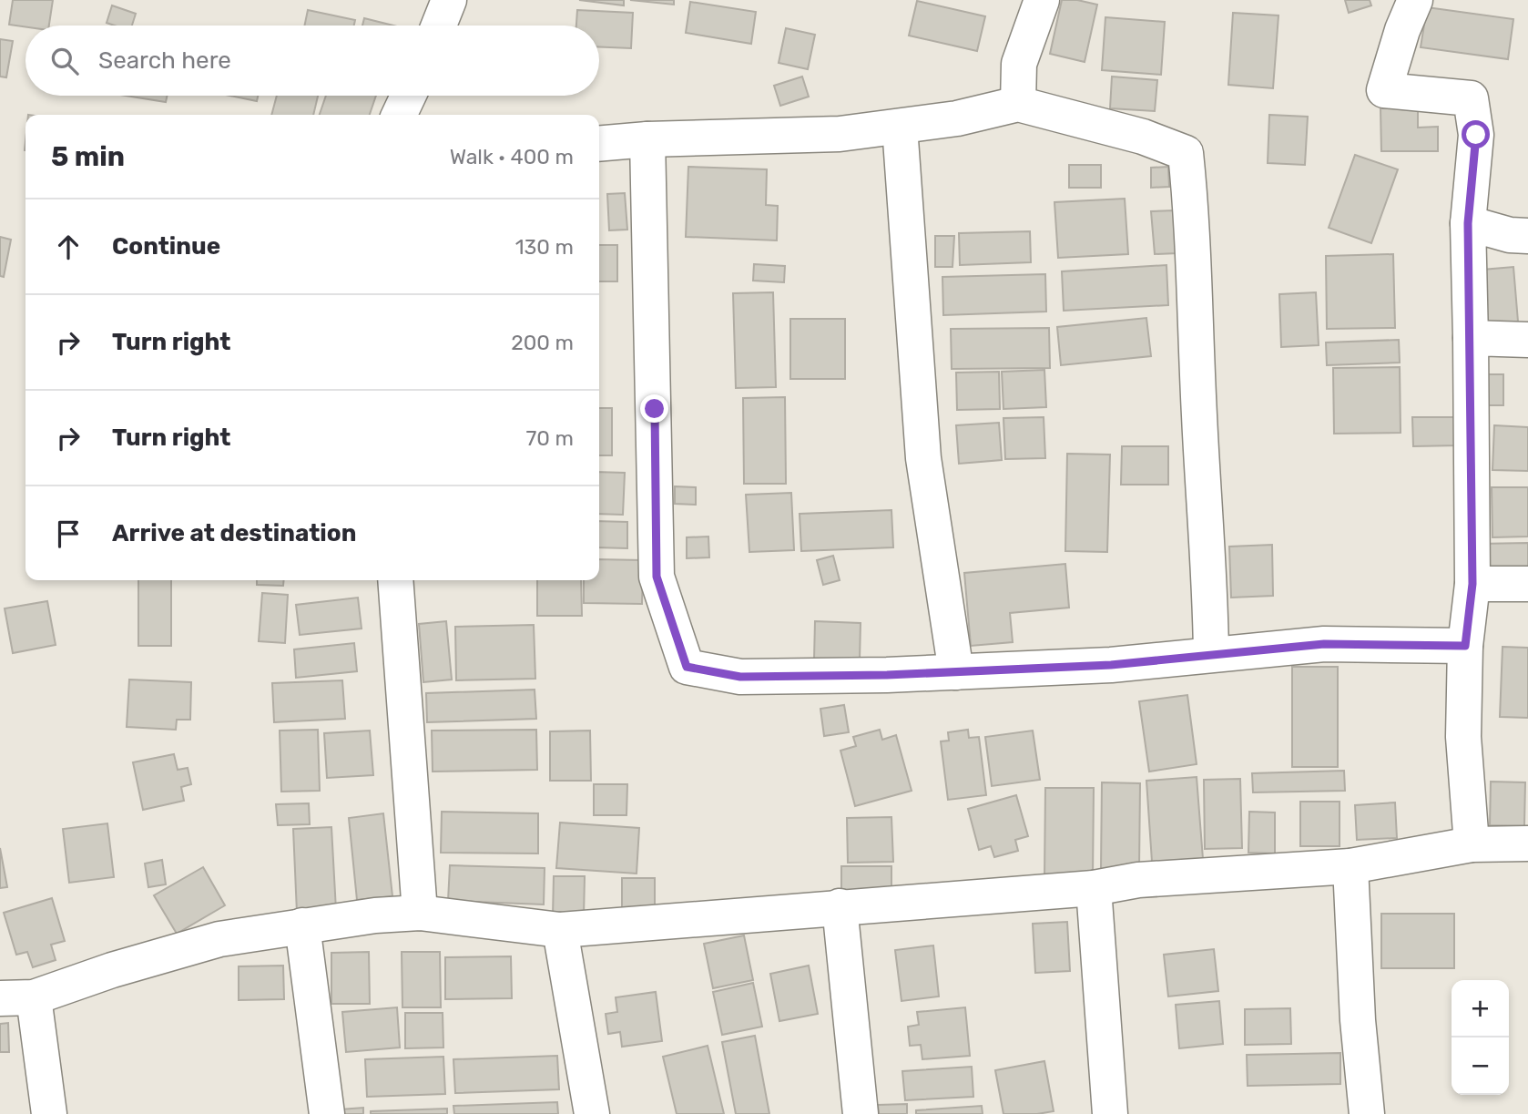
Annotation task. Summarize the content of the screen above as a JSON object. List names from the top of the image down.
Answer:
{
  "page": {
    "search": "Search here",
    "heading": ["5 min", "Walk · 400 m"],
    "list": [
      ["Continue", "130 m"],
      ["Turn right", "200 m"],
      ["Turn right", "70 m"],
      "Arrive at destination"
    ],
    "map_buttons": ["+", "−"]
  }
}
